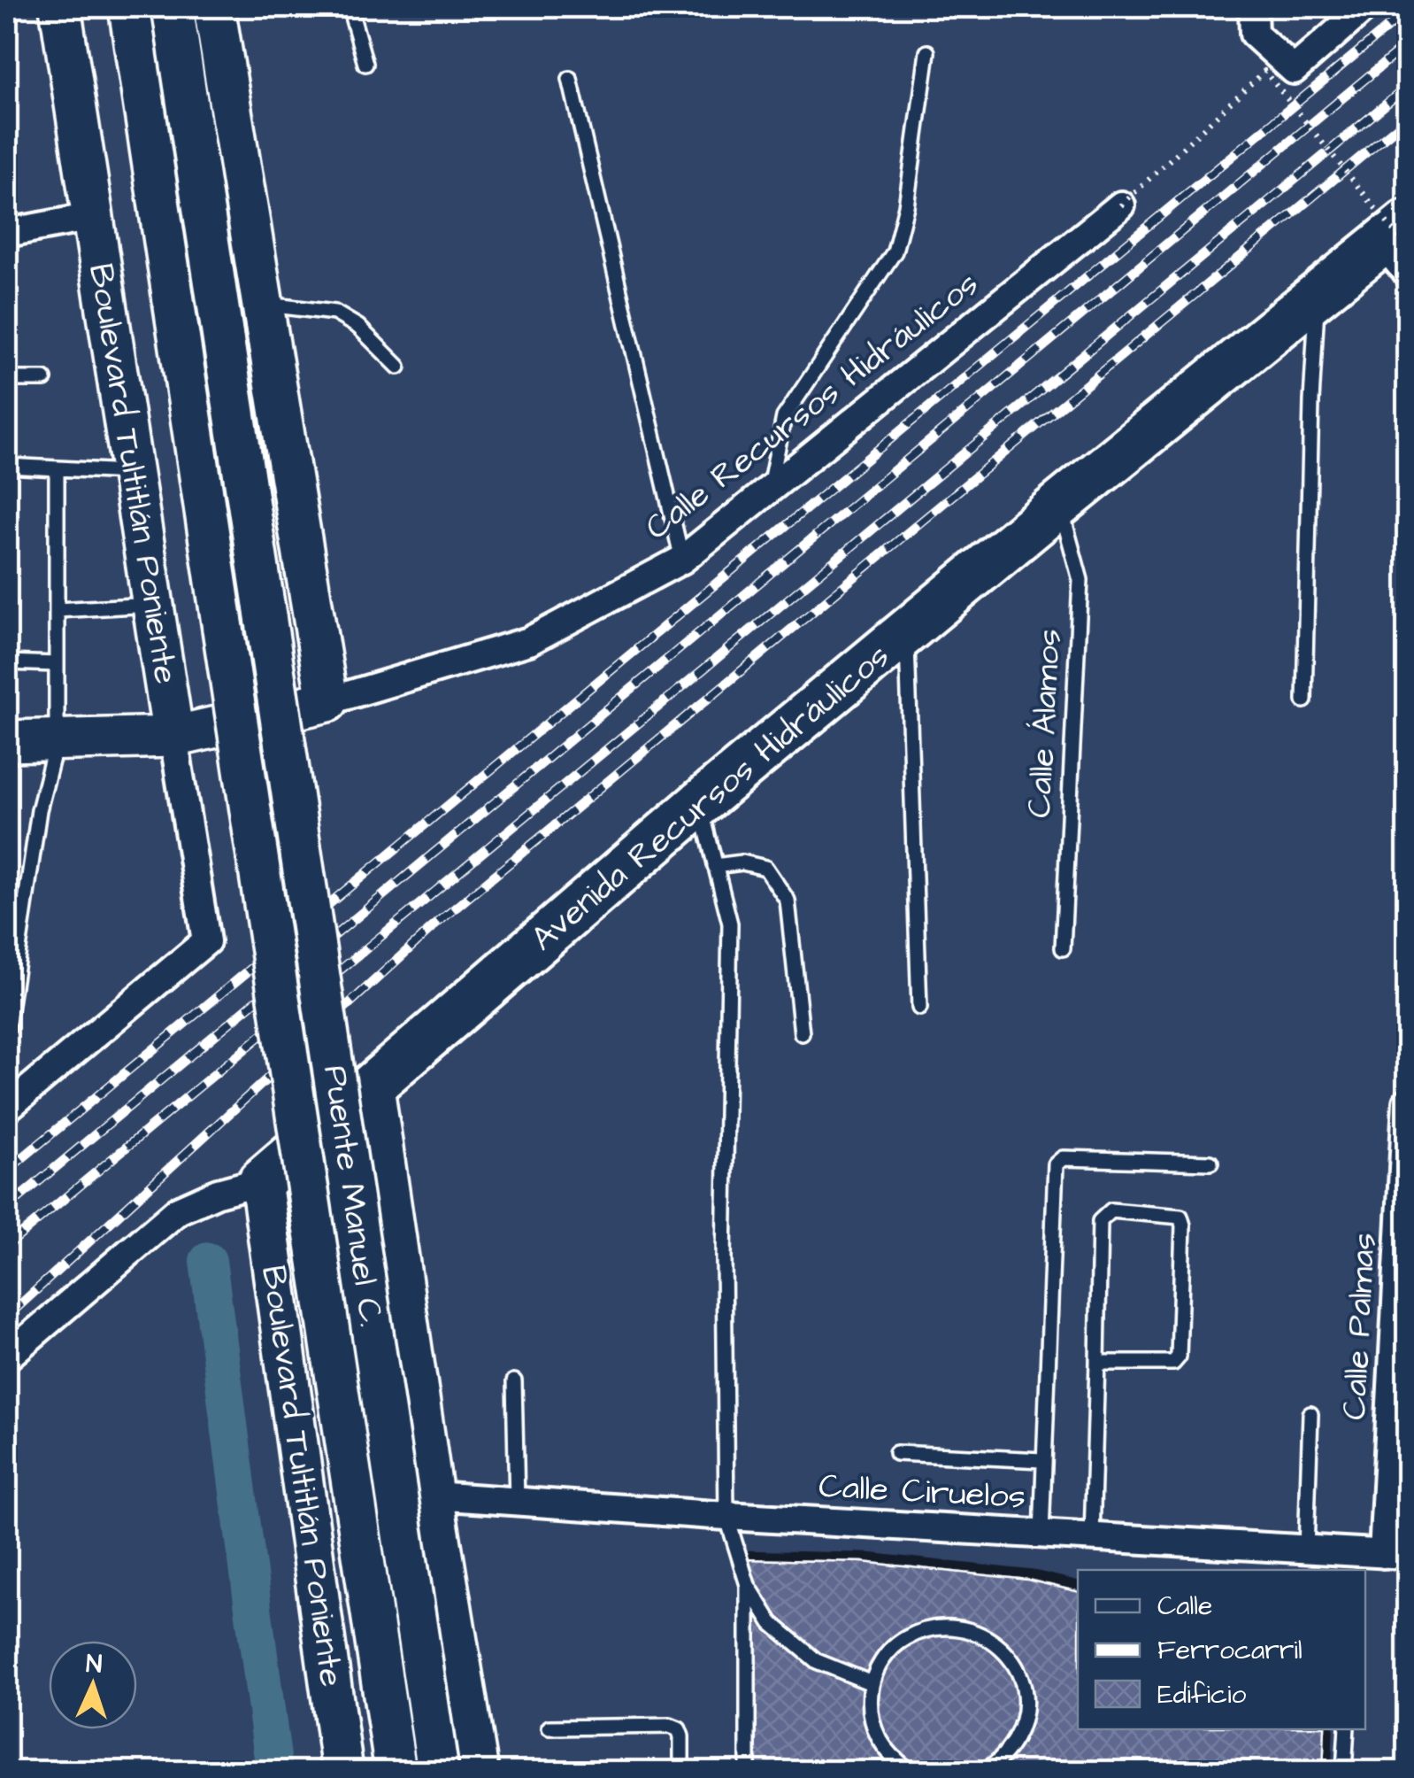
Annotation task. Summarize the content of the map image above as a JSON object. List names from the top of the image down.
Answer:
{
  "streets": {
    "main road": ["Boulevard Tultitlán Poniente", "Avenida Recursos Hidráulicos", "Puente Manuel C."],
    "street": ["Calle Recursos Hidráulicos", "Calle Palmas", "Calle Ciruelos"],
    "lane": ["Calle Álamos"]
  },
  "crossings": [
    ["Boulevard Tultitlán Poniente", "Avenida Recursos Hidráulicos"],
    ["Boulevard Tultitlán Poniente", "Puente Manuel C."],
    ["Calle Álamos", "Avenida Recursos Hidráulicos"],
    ["Calle Palmas", "Calle Ciruelos"]
  ],
  "legend": ["Calle", "Ferrocarril", "Edificio"],
  "north": "top"
}
